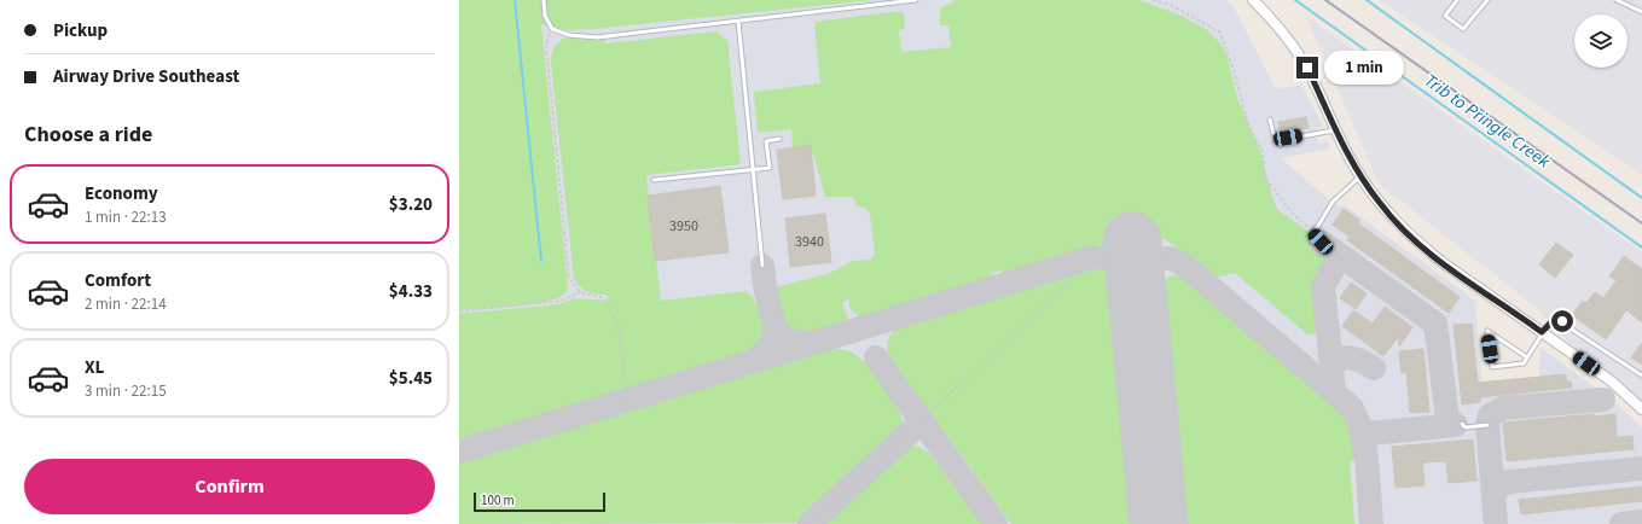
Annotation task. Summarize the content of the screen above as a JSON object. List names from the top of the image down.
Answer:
{
  "water": ["Trib to Pringle Creek"],
  "house_numbers": ["3950", "3940"],
  "scale_bar": "100 m",
  "page": {
    "banner": ["Pickup", "Airway Drive Southeast"],
    "bubble": "1 min",
    "heading": "Choose a ride",
    "list": [
      {
        "name": "Economy",
        "note": "1 min · 22:13",
        "value": "$3.20"
      },
      {
        "name": "Comfort",
        "note": "2 min · 22:14",
        "value": "$4.33"
      },
      {
        "name": "XL",
        "note": "3 min · 22:15",
        "value": "$5.45"
      }
    ],
    "buttons": "Confirm",
    "scale": "100 m"
  }
}
